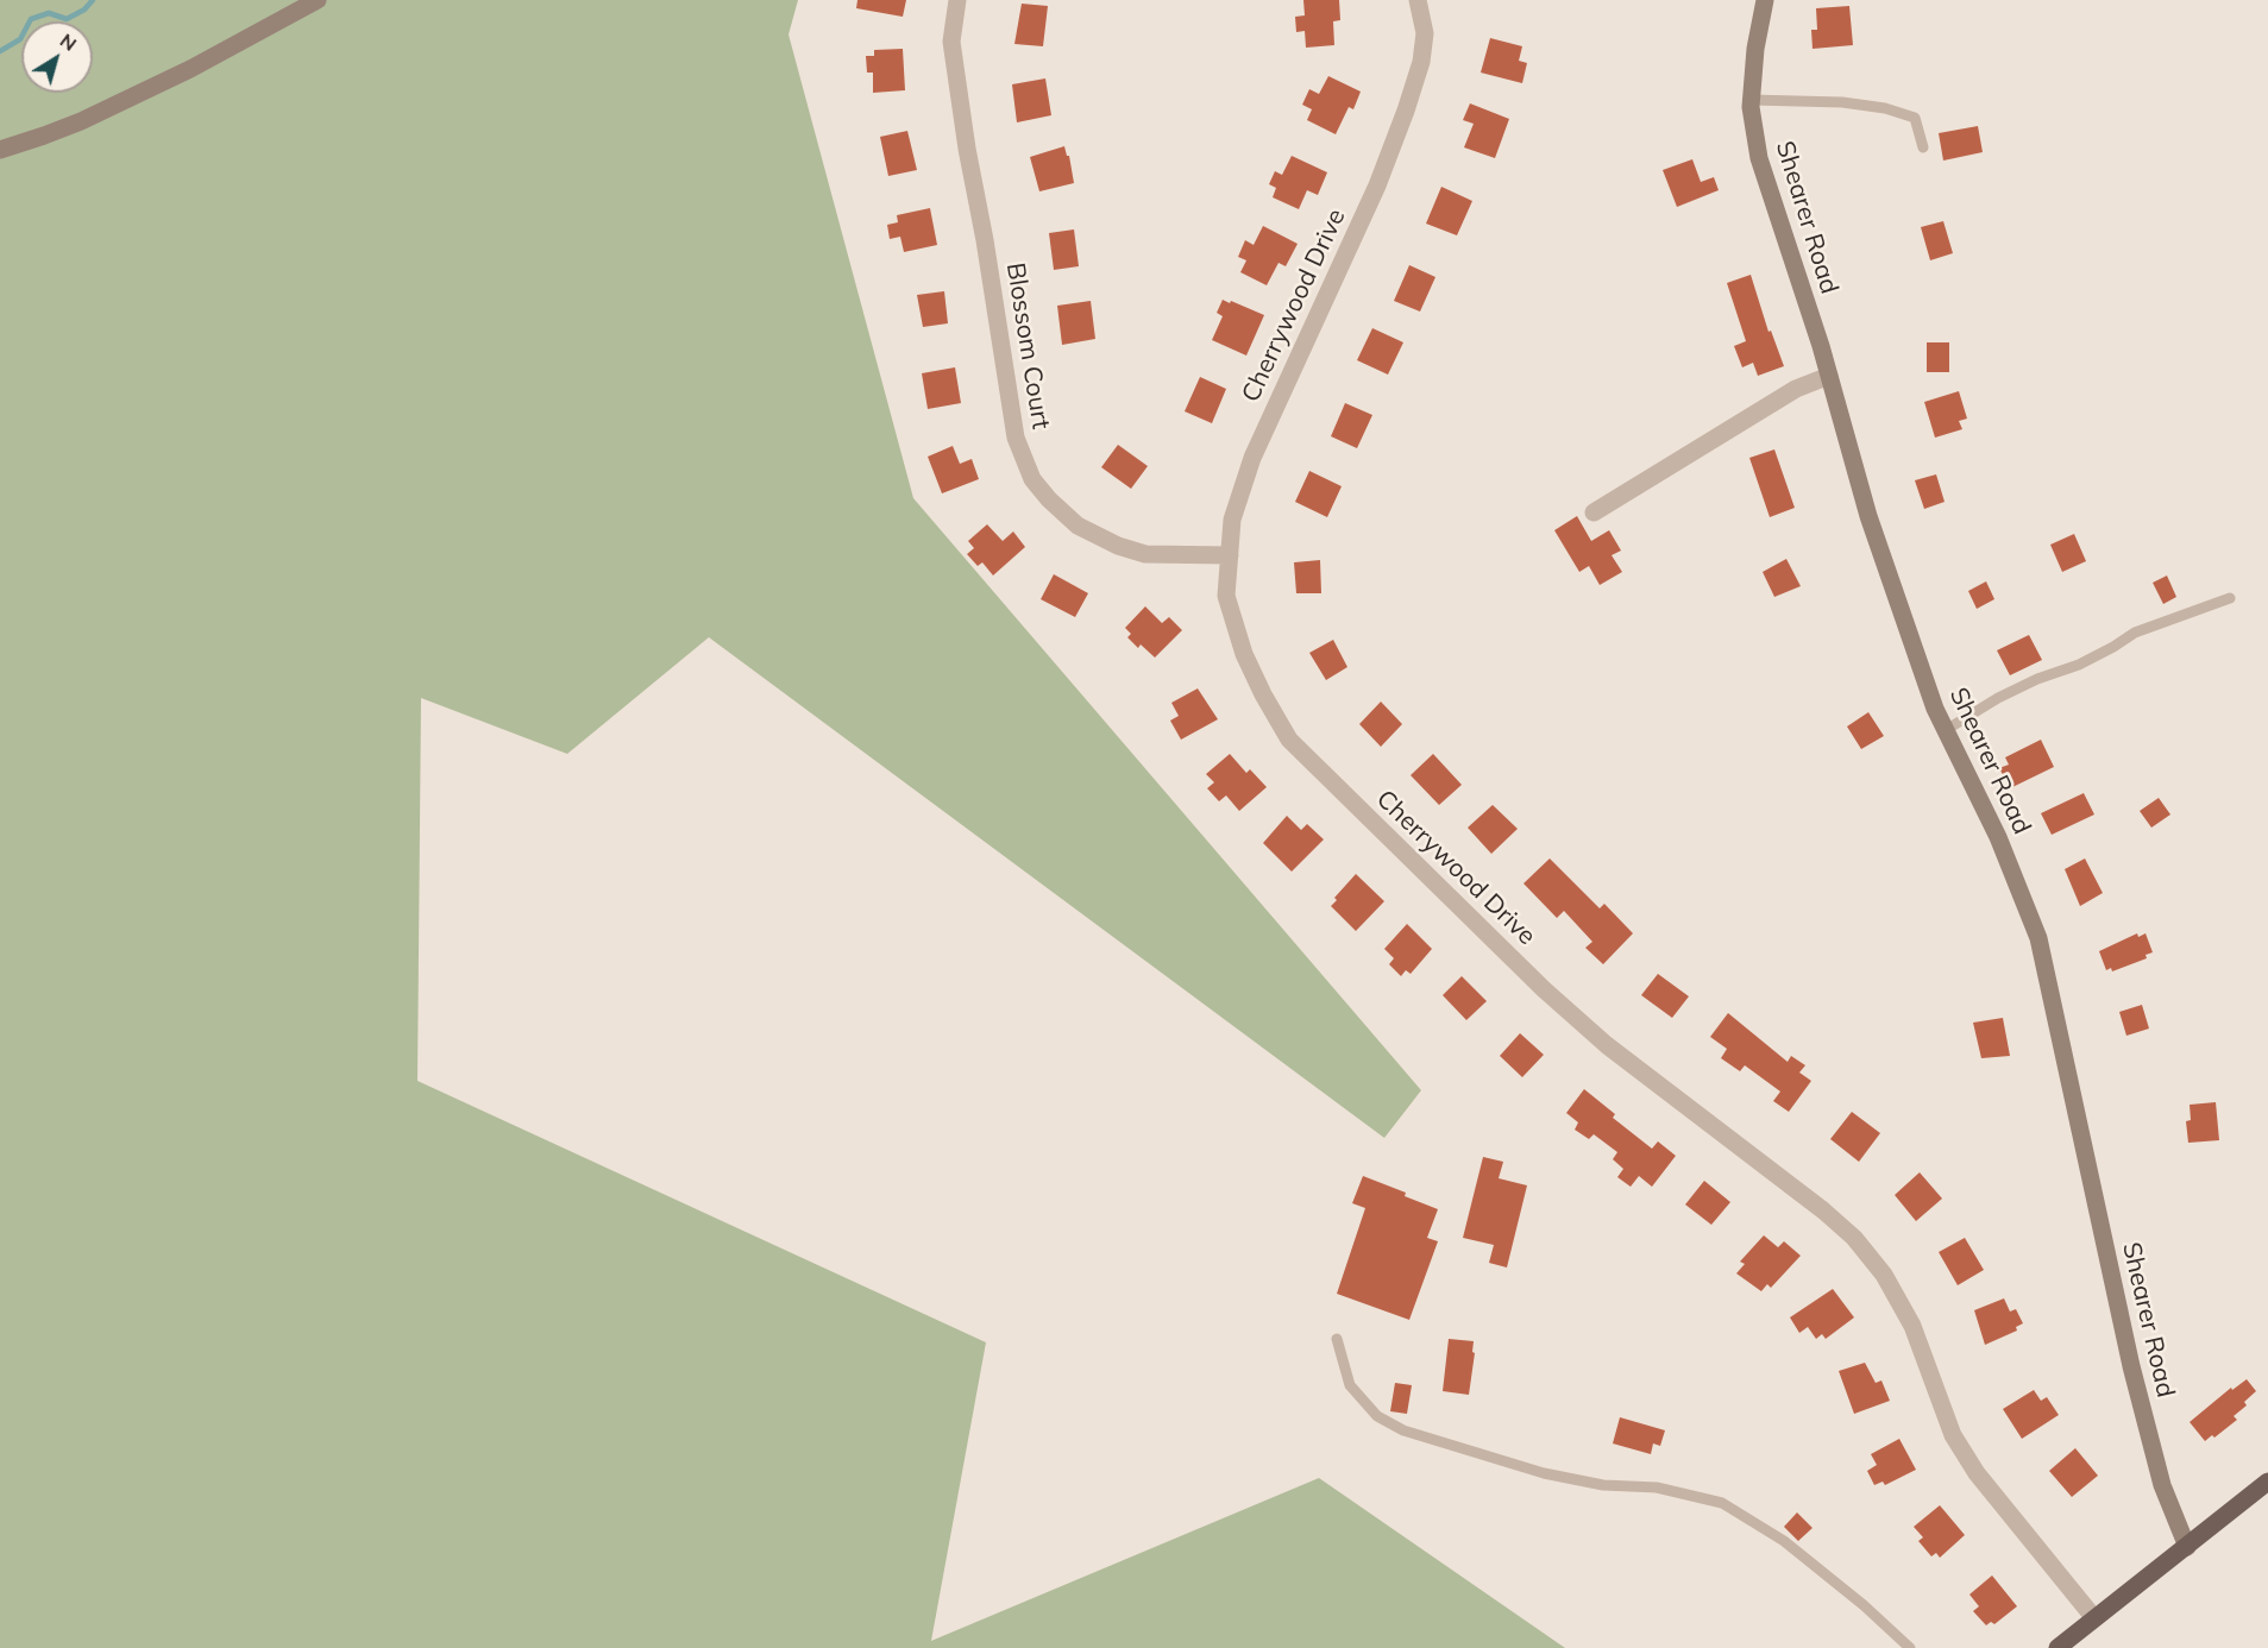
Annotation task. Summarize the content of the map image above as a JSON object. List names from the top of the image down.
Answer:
{
  "streets": {
    "street": ["Shearer Road", "Cherrywood Drive", "Blossom Court"]
  },
  "crossings": [
    ["Cherrywood Drive", "Blossom Court"]
  ],
  "north": "top right"
}
